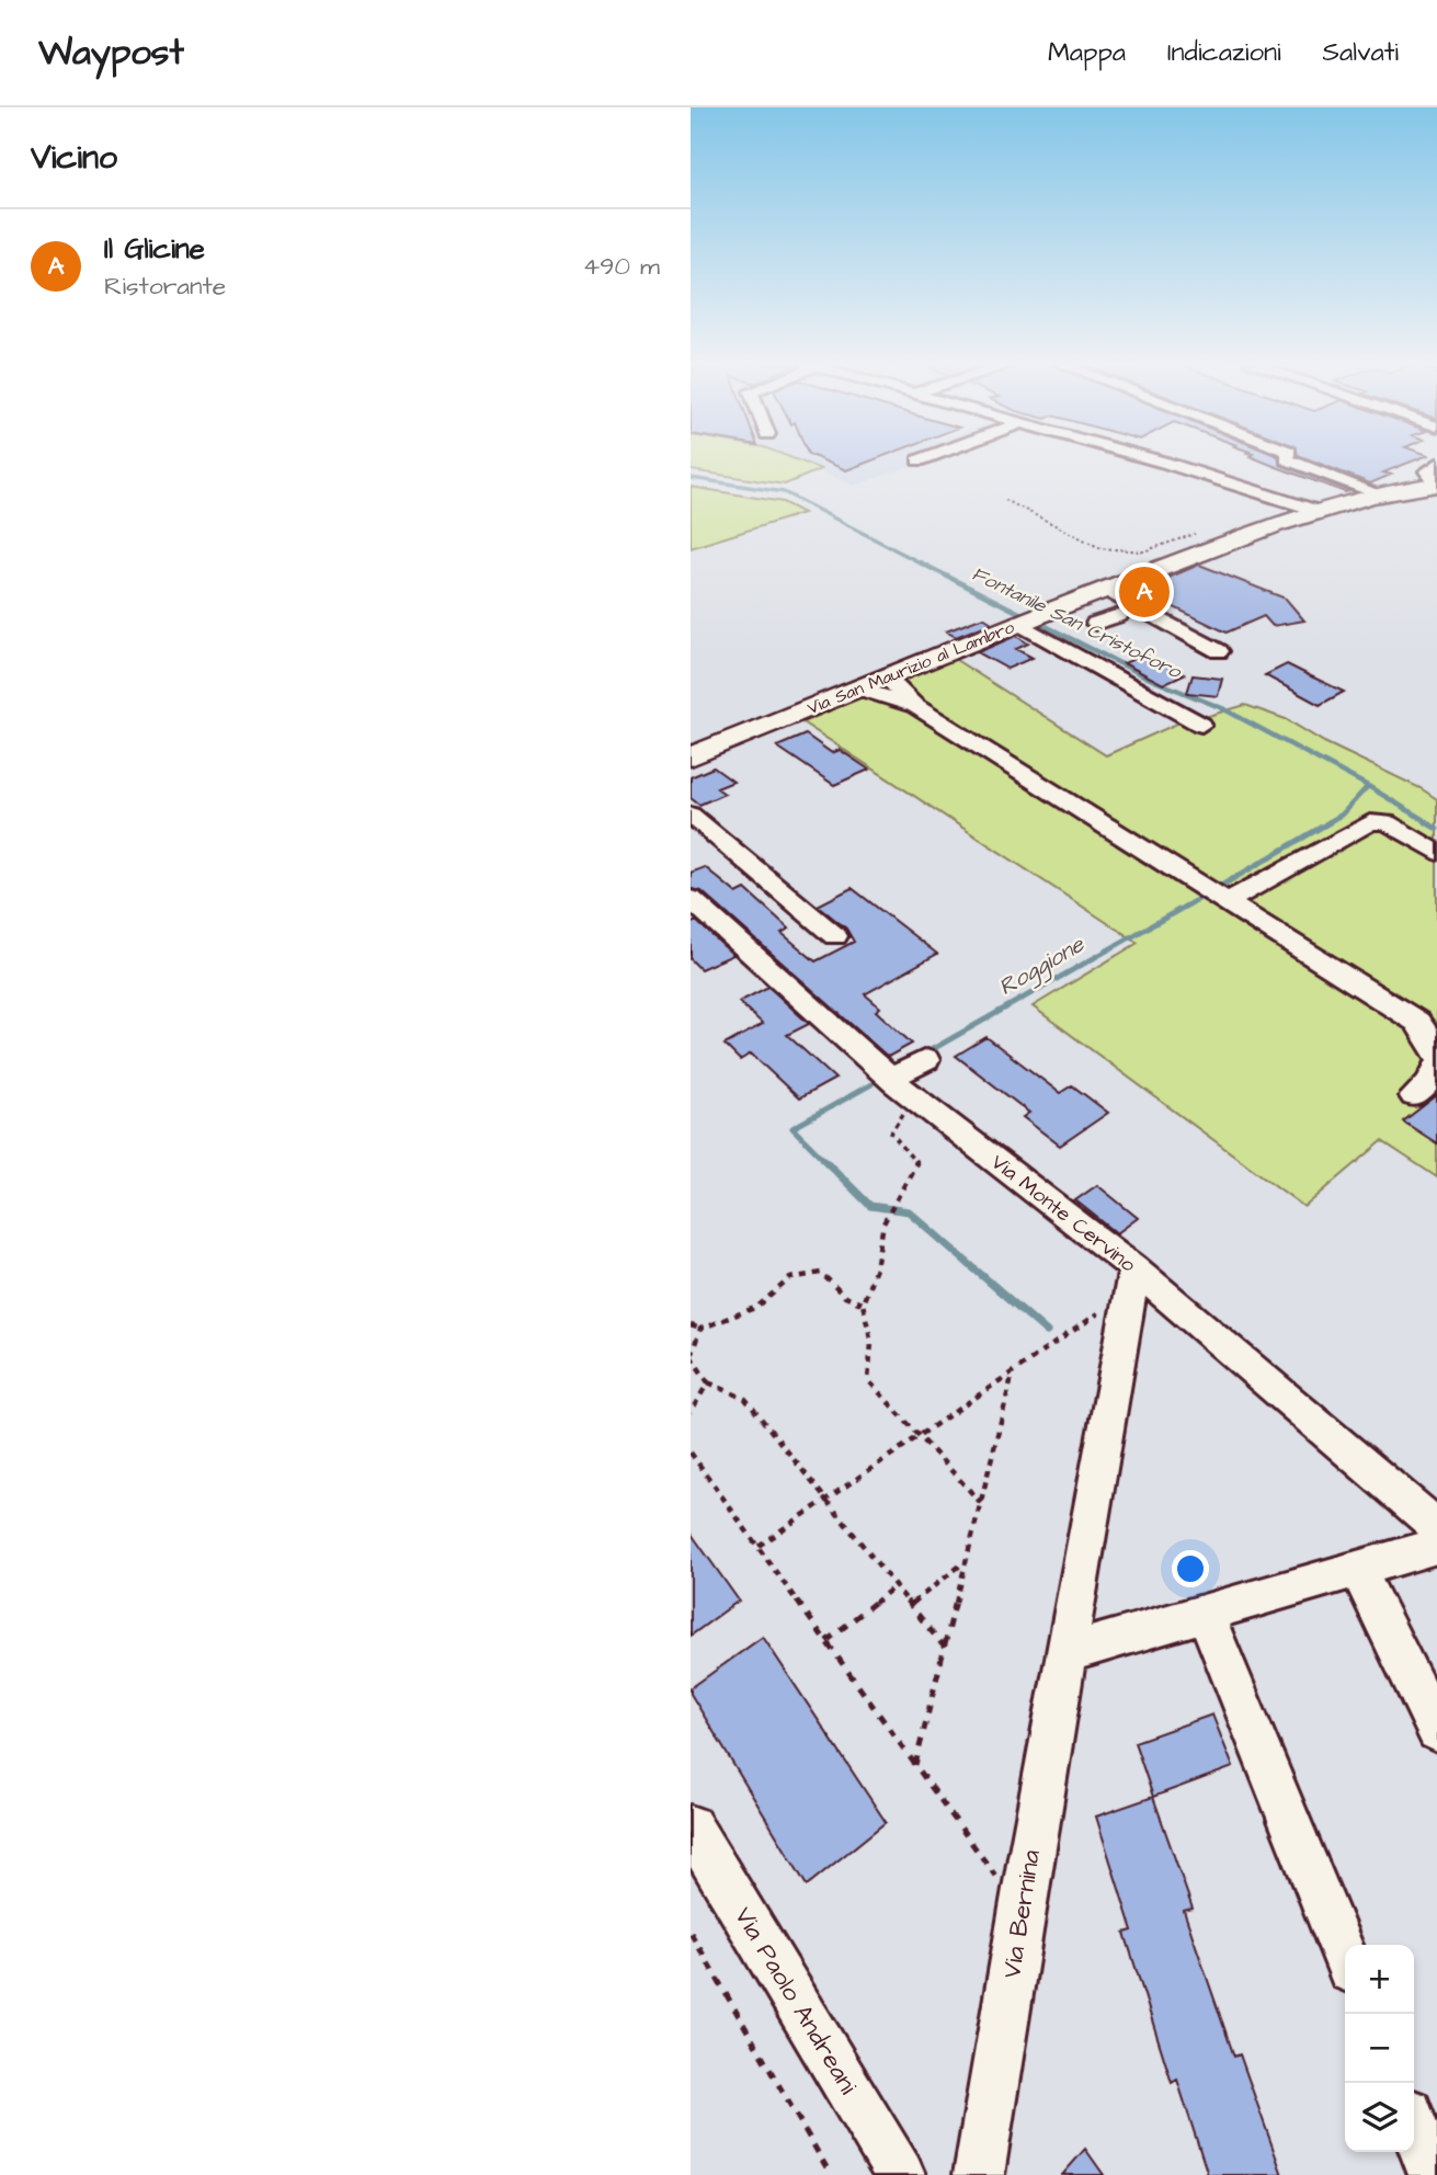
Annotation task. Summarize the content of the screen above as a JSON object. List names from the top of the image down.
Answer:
{
  "streets": {
    "main road": ["Via San Maurizio al Lambro"],
    "street": ["Via Monte Cervino", "Via Bernina", "Via Paolo Andreani"]
  },
  "crossings": [
    ["Via Monte Cervino", "Via Bernina"]
  ],
  "water": ["Fontanile San Cristoforo", "Roggione"],
  "page": {
    "header": "Waypost",
    "nav": ["Mappa", "Indicazioni", "Salvati"],
    "heading": "Vicino",
    "list": [
      {
        "mark": "A",
        "name": "Il Glicine",
        "note": "Ristorante",
        "value": "490 m"
      }
    ],
    "pins": "A",
    "map_buttons": ["+", "−"]
  }
}
